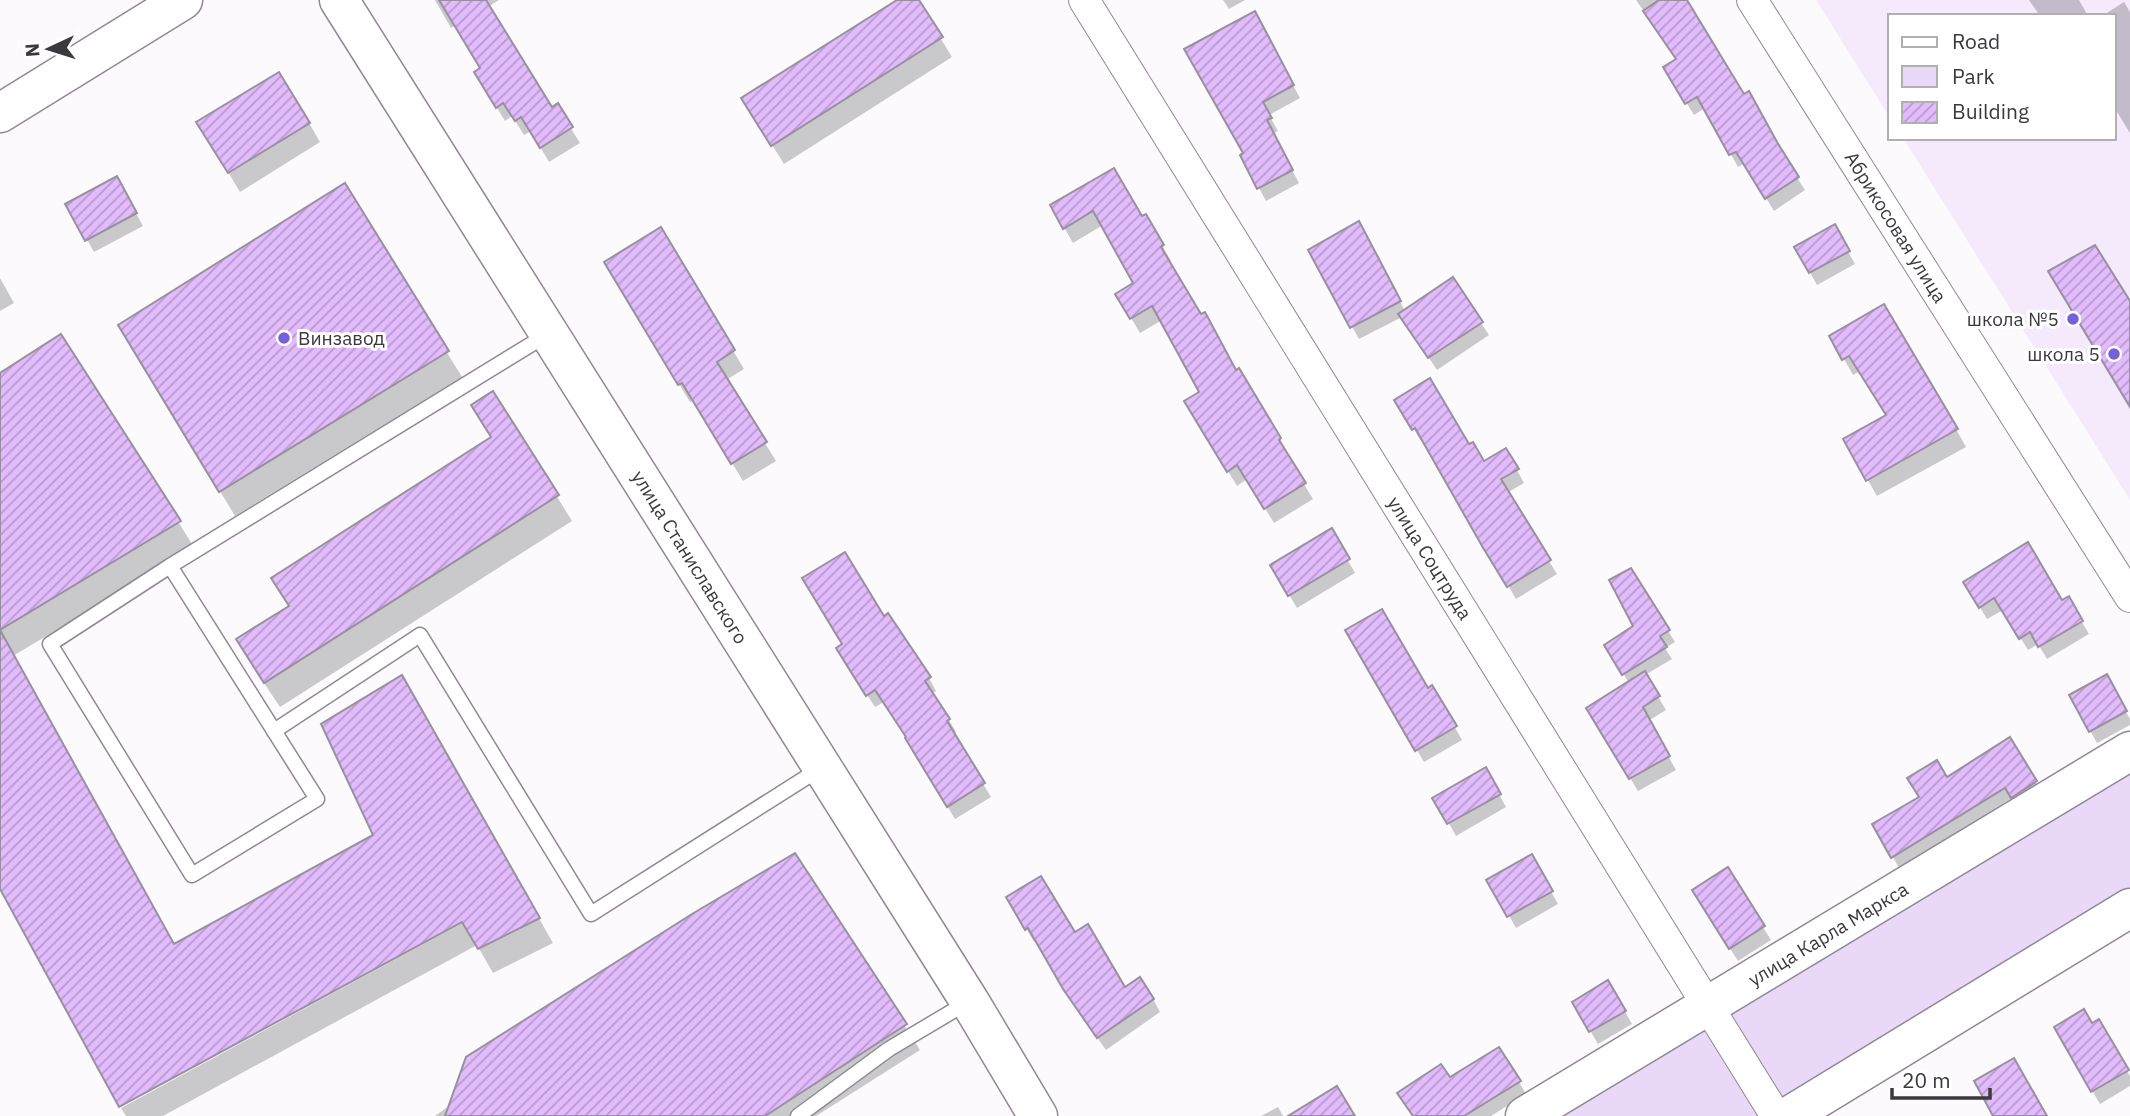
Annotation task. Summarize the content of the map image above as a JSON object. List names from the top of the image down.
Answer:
{
  "streets": {
    "main road": ["улица Станиславского", "улица Карла Маркса"],
    "street": ["Абрикосовая улица", "улица Соцтруда"]
  },
  "crossings": [
    ["улица Соцтруда", "улица Карла Маркса"]
  ],
  "places": ["школа №5", "Винзавод", "школа 5"],
  "legend": ["Road", "Park", "Building"],
  "scale_bar": "20 m",
  "north": "left"
}
